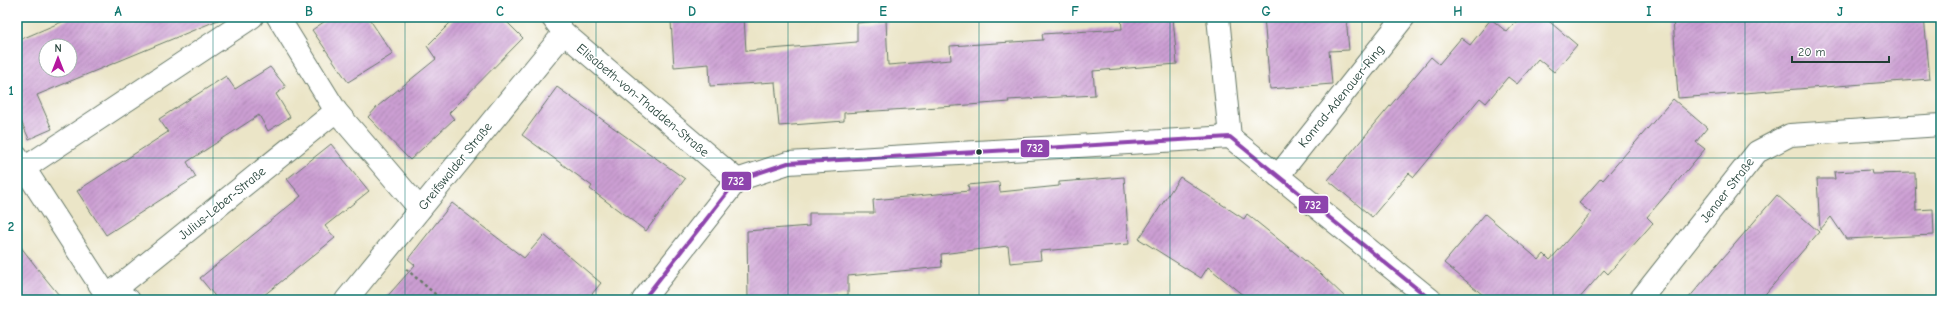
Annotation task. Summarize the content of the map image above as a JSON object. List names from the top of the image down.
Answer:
{
  "streets": {
    "street": [
      "Konrad-Adenauer-Ring",
      "Elisabeth-von-Thadden-Straße",
      "Greifswalder Straße",
      "Jenaer Straße",
      "Julius-Leber-Straße"
    ]
  },
  "crossings": [
    ["Elisabeth-von-Thadden-Straße", "Greifswalder Straße"]
  ],
  "lines": ["transit line 732"],
  "scale_bar": "20 m",
  "north": "top",
  "grid": {
    "columns": [
      "A",
      "B",
      "C",
      "D",
      "E",
      "F",
      "G",
      "H",
      "I",
      "J"
    ],
    "rows": ["1", "2"]
  }
}
